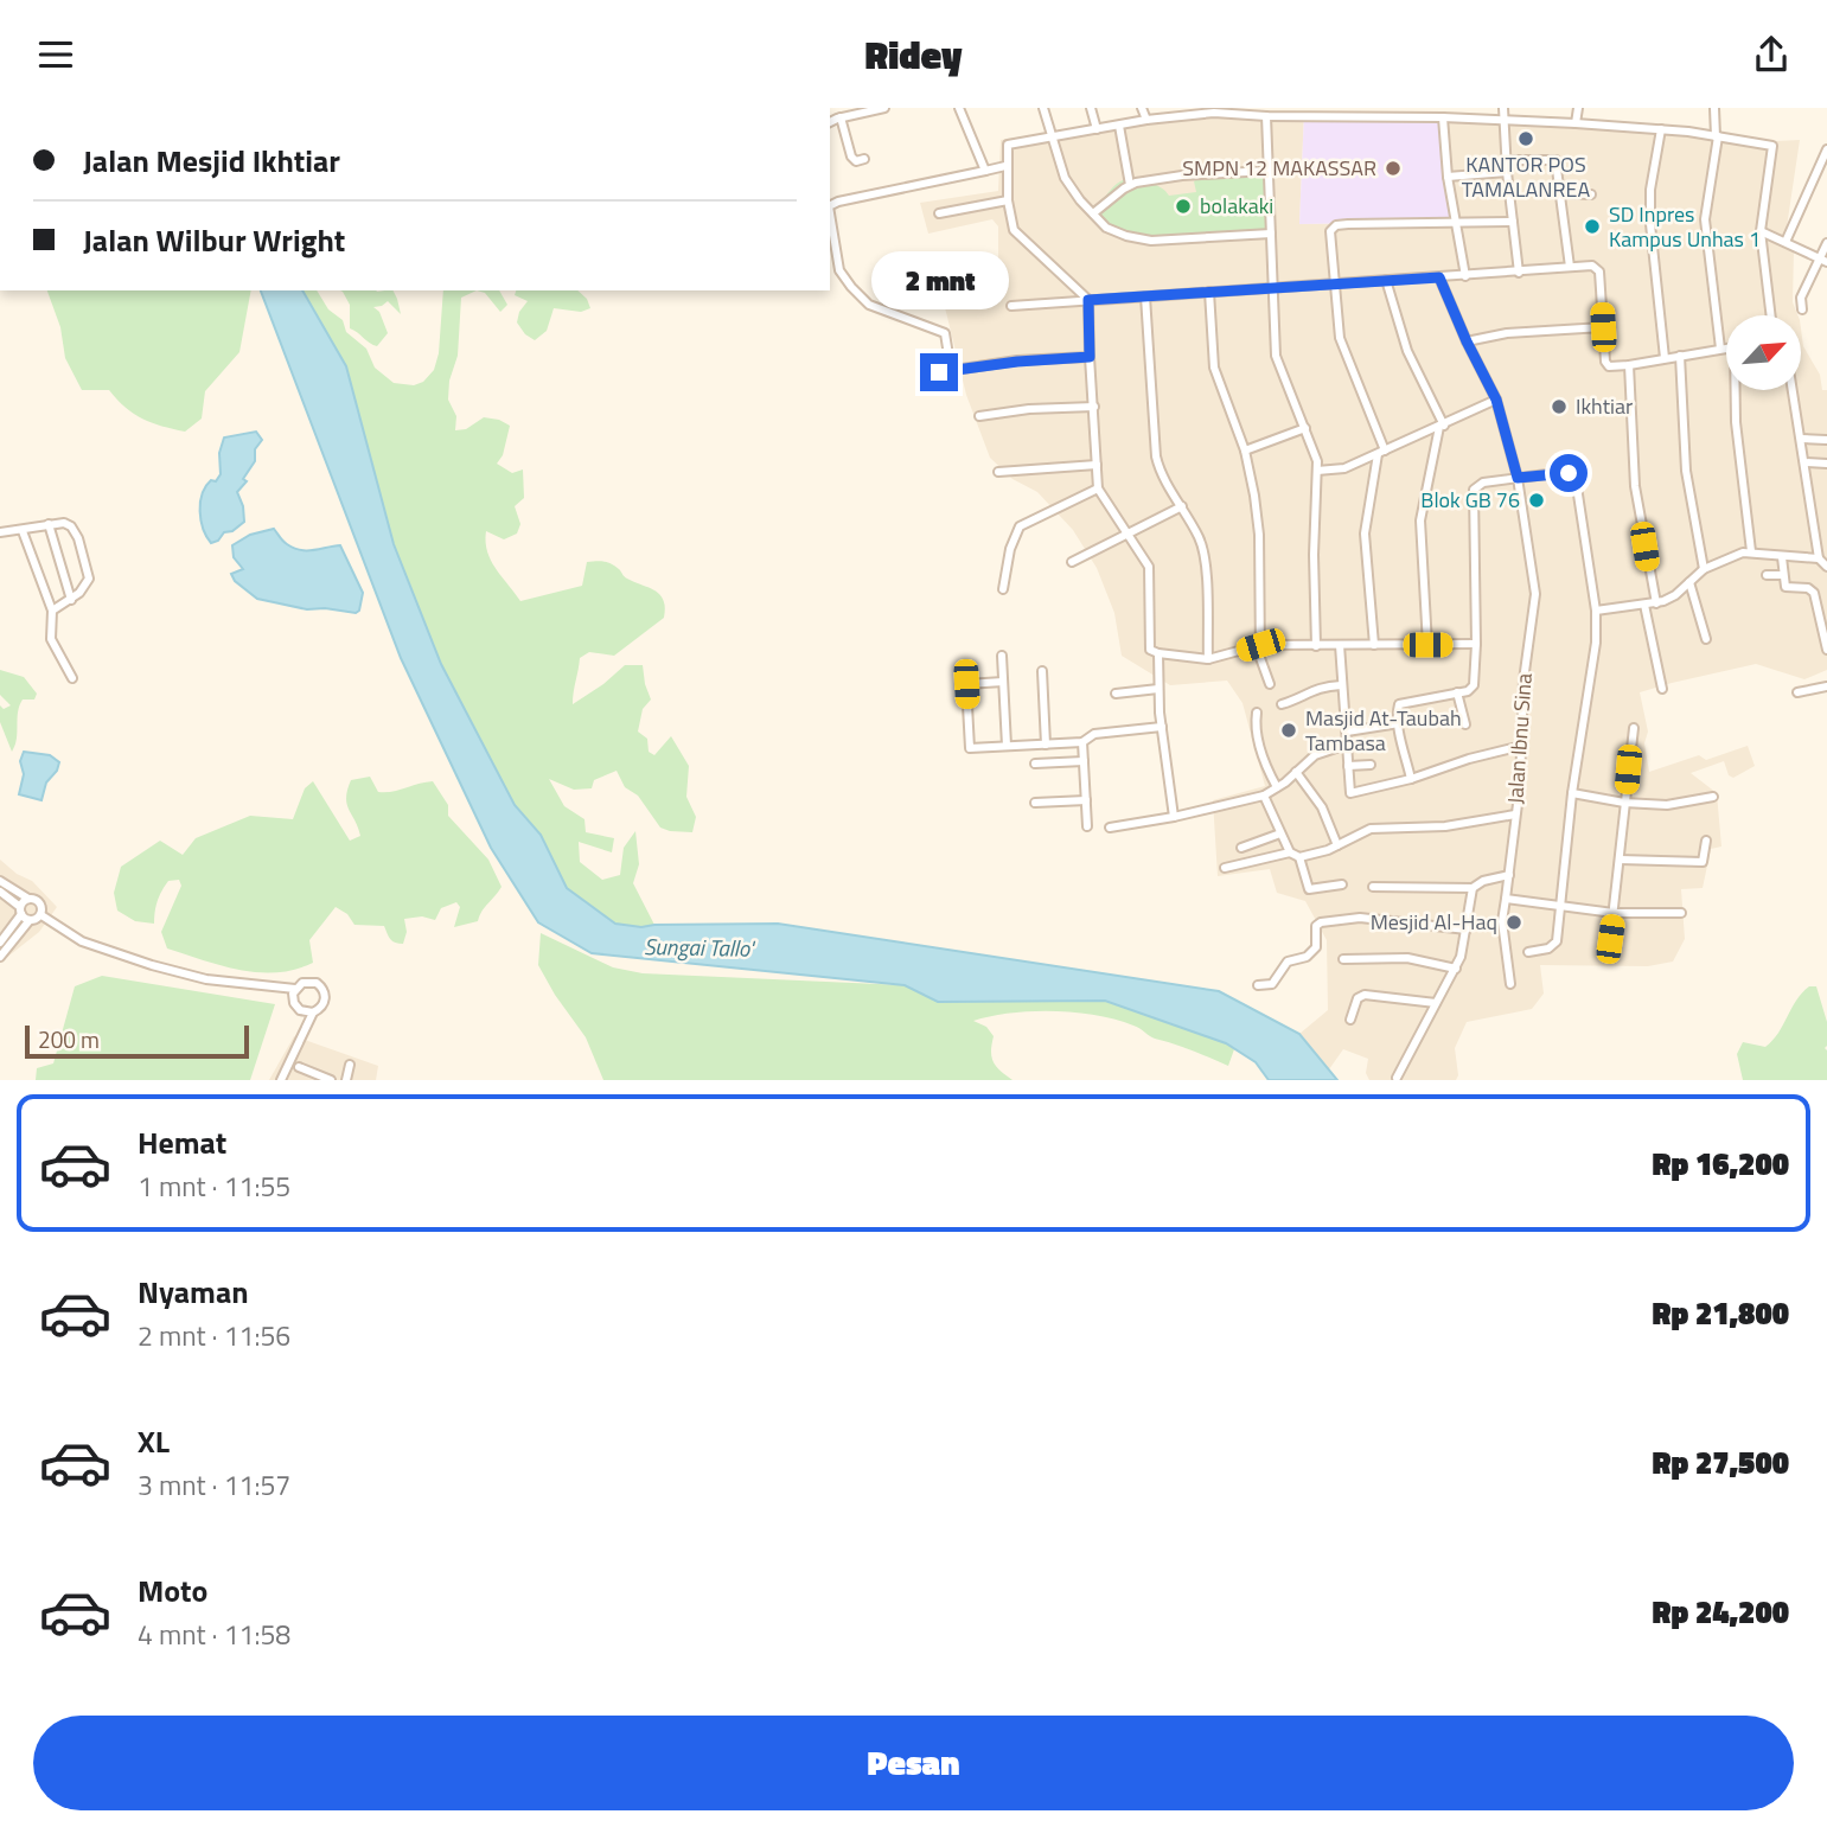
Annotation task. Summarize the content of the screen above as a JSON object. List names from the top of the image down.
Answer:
{
  "streets": {
    "street": ["Jalan Ibnu Sina"]
  },
  "water": ["Sungai Tallo'"],
  "places": [
    "KANTOR POS TAMALANREA",
    "SMPN 12 MAKASSAR",
    "bolakaki",
    "SD Inpres Kampus Unhas 1",
    "Ikhtiar",
    "Blok GB 76",
    "Masjid At-Taubah Tambasa",
    "Mesjid Al-Haq"
  ],
  "scale_bar": "200 m",
  "north": "top right",
  "page": {
    "header": "Ridey",
    "banner": ["Jalan Mesjid Ikhtiar", "Jalan Wilbur Wright"],
    "bubble": "2 mnt",
    "scale": "200 m",
    "list": [
      {
        "name": "Hemat",
        "note": "1 mnt · 11:55",
        "value": "Rp 16,200"
      },
      {
        "name": "Nyaman",
        "note": "2 mnt · 11:56",
        "value": "Rp 21,800"
      },
      {
        "name": "XL",
        "note": "3 mnt · 11:57",
        "value": "Rp 27,500"
      },
      {
        "name": "Moto",
        "note": "4 mnt · 11:58",
        "value": "Rp 24,200"
      }
    ],
    "buttons": "Pesan"
  }
}
